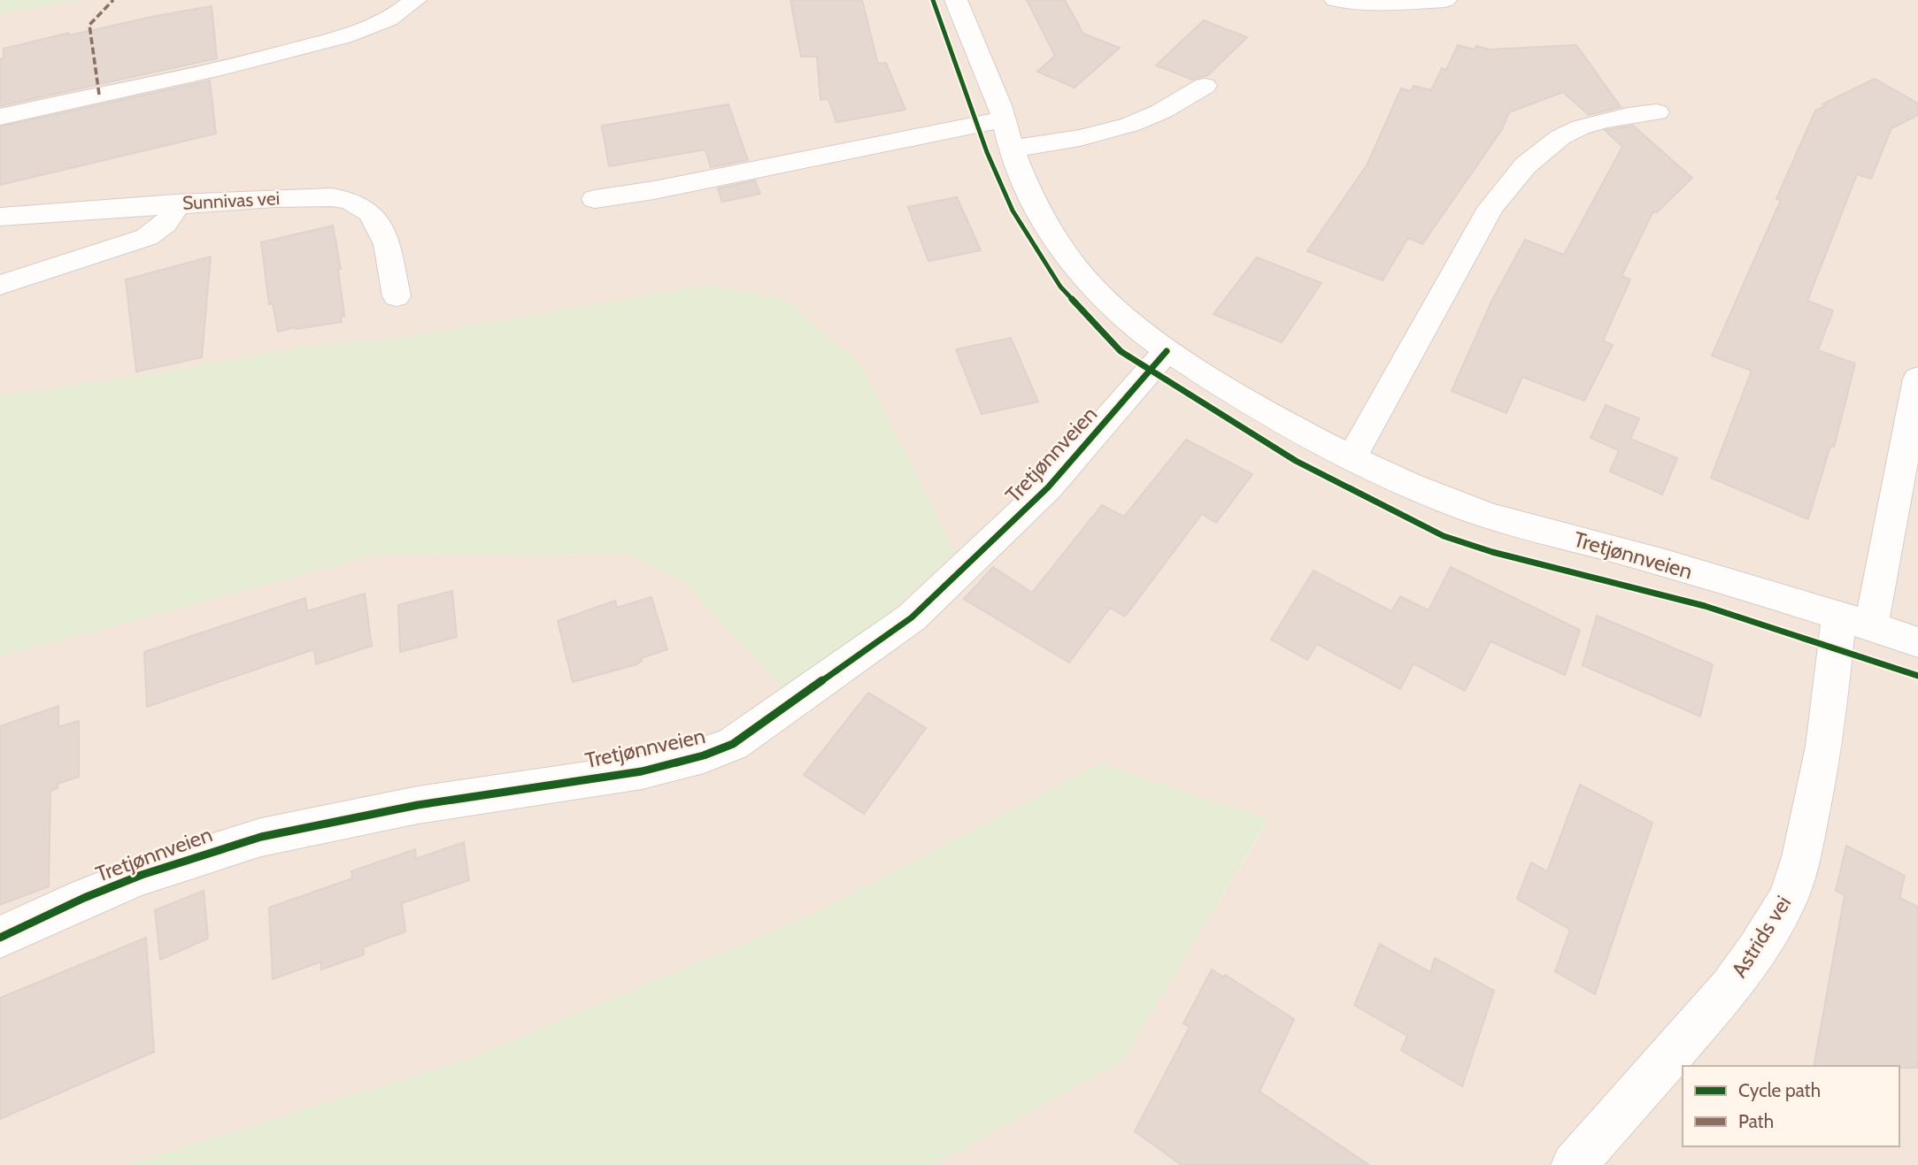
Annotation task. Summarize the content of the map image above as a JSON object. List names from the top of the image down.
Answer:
{
  "streets": {
    "street": ["Sunnivas vei", "Tretjønnveien", "Astrids vei"]
  },
  "crossings": [
    ["Tretjønnveien", "Astrids vei"]
  ],
  "legend": ["Cycle path", "Path"]
}
